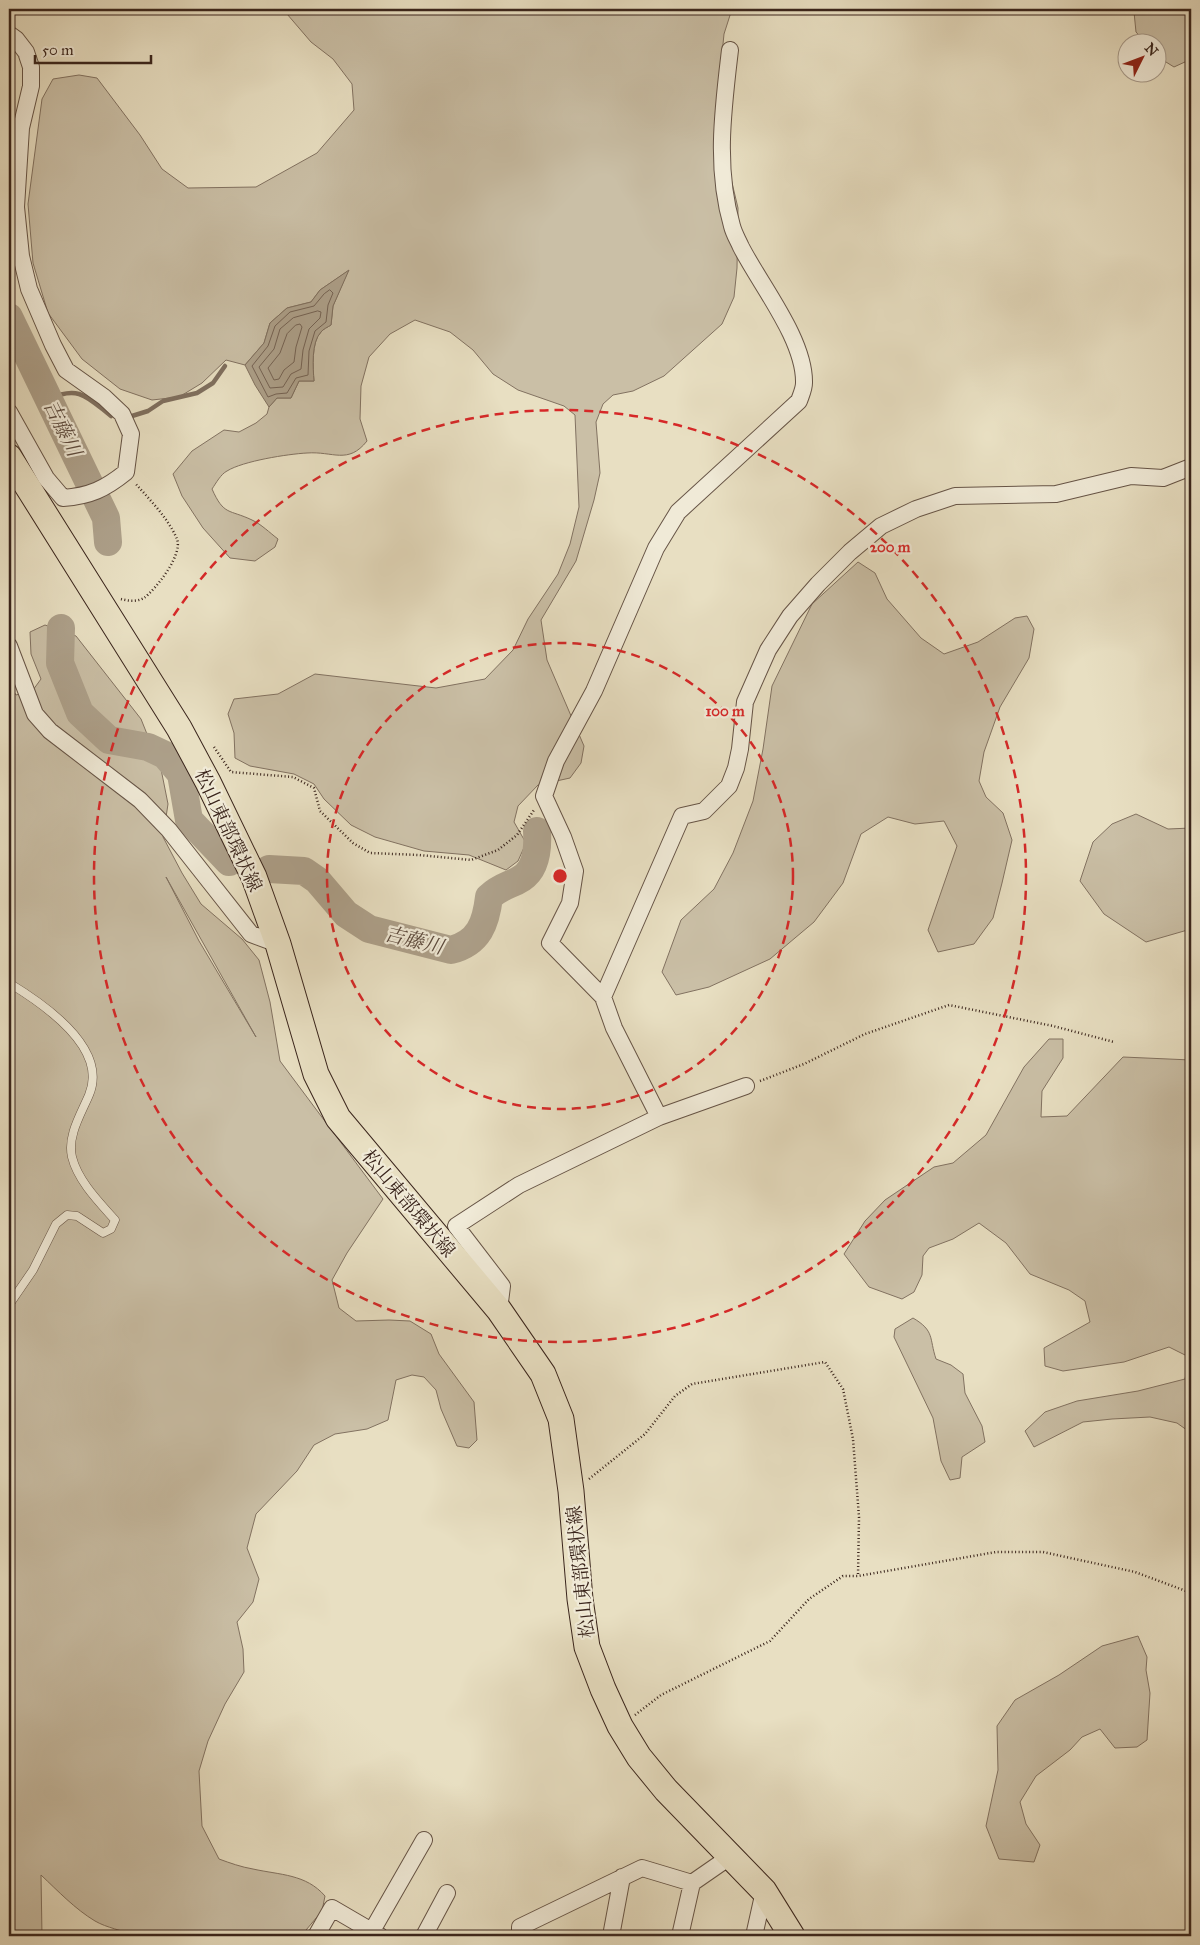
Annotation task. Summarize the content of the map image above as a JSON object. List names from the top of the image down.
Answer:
{
  "streets": {
    "main road": ["松山東部環状線"]
  },
  "water": ["吉藤川"],
  "scale_bar": "50 m",
  "north": "top right",
  "rings": ["200 m", "100 m"]
}
